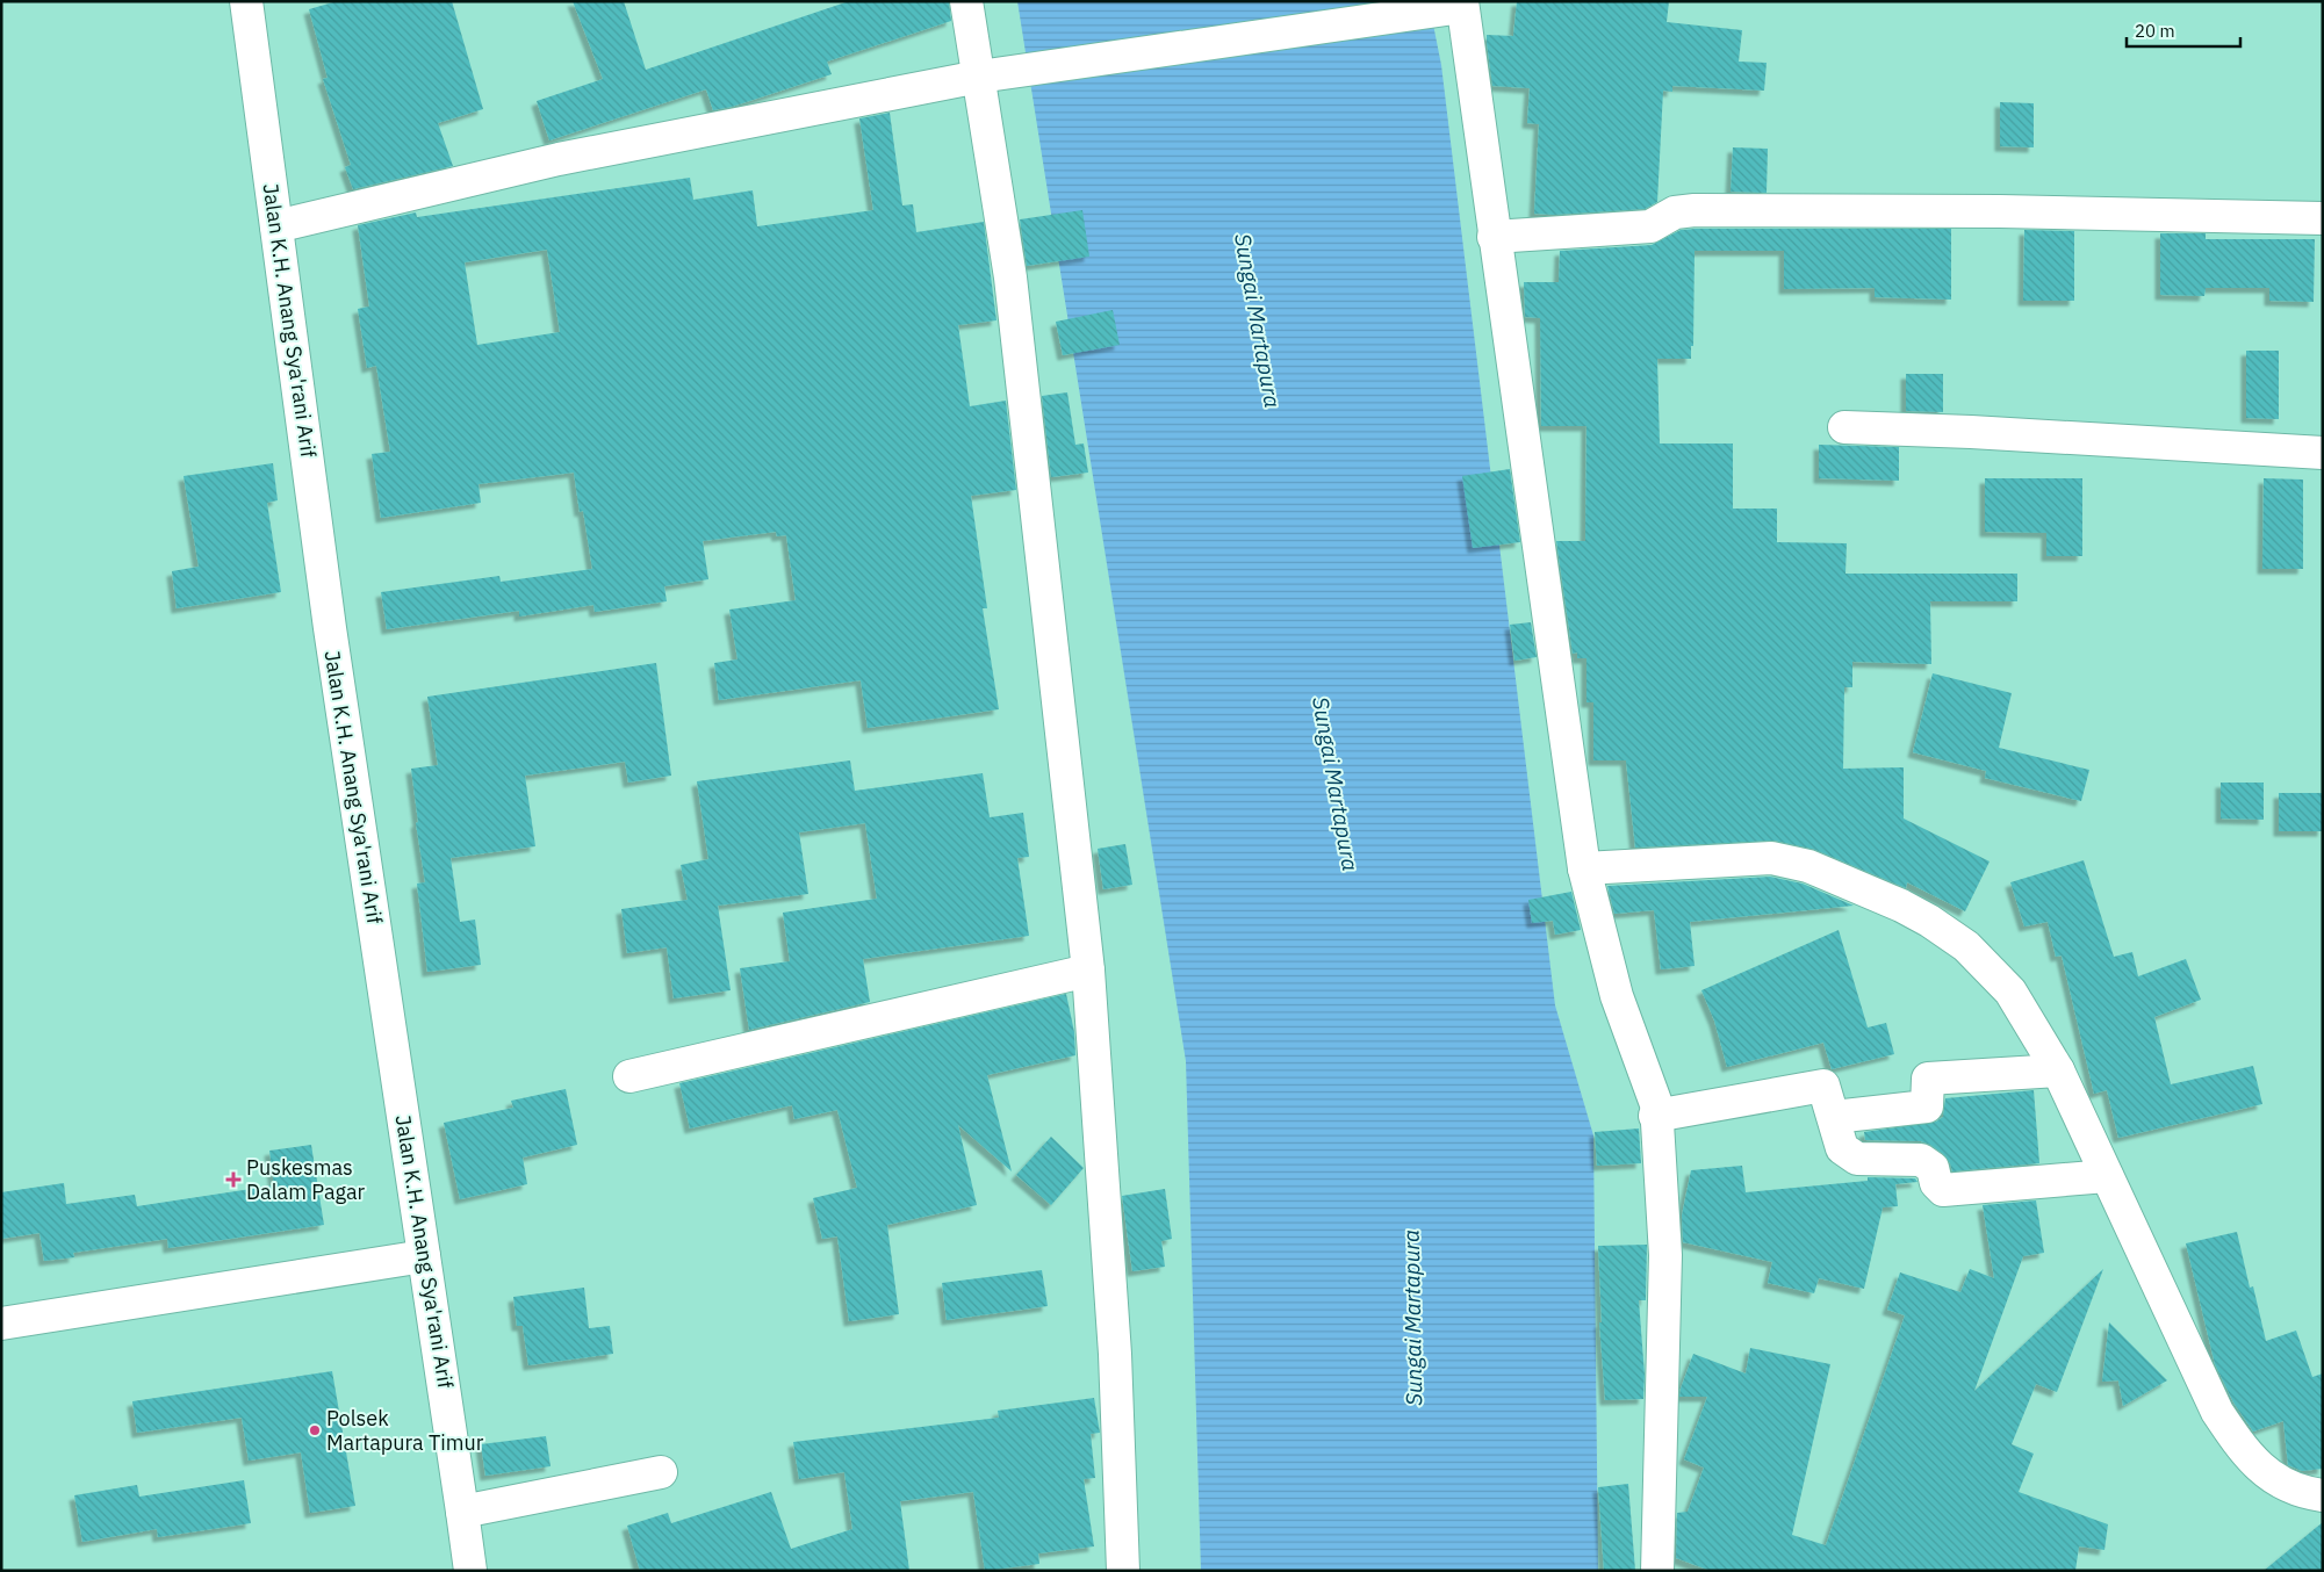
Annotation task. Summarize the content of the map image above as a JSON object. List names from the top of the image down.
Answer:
{
  "streets": {
    "street": ["Jalan K.H. Anang Sya'rani Arif"]
  },
  "water": ["Sungai Martapura"],
  "places": {
    "health": ["Puskesmas Dalam Pagar"],
    "other": ["Polsek Martapura Timur"]
  },
  "scale_bar": "20 m"
}
